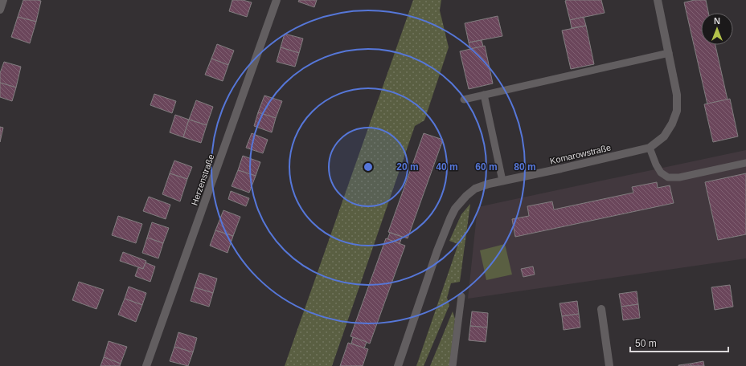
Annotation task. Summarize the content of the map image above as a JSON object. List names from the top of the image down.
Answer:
{
  "streets": {
    "street": ["Komarowstraße", "Herzenstraße"]
  },
  "scale_bar": "50 m",
  "north": "top",
  "rings": [
    "20 m",
    "40 m",
    "60 m",
    "80 m"
  ]
}
